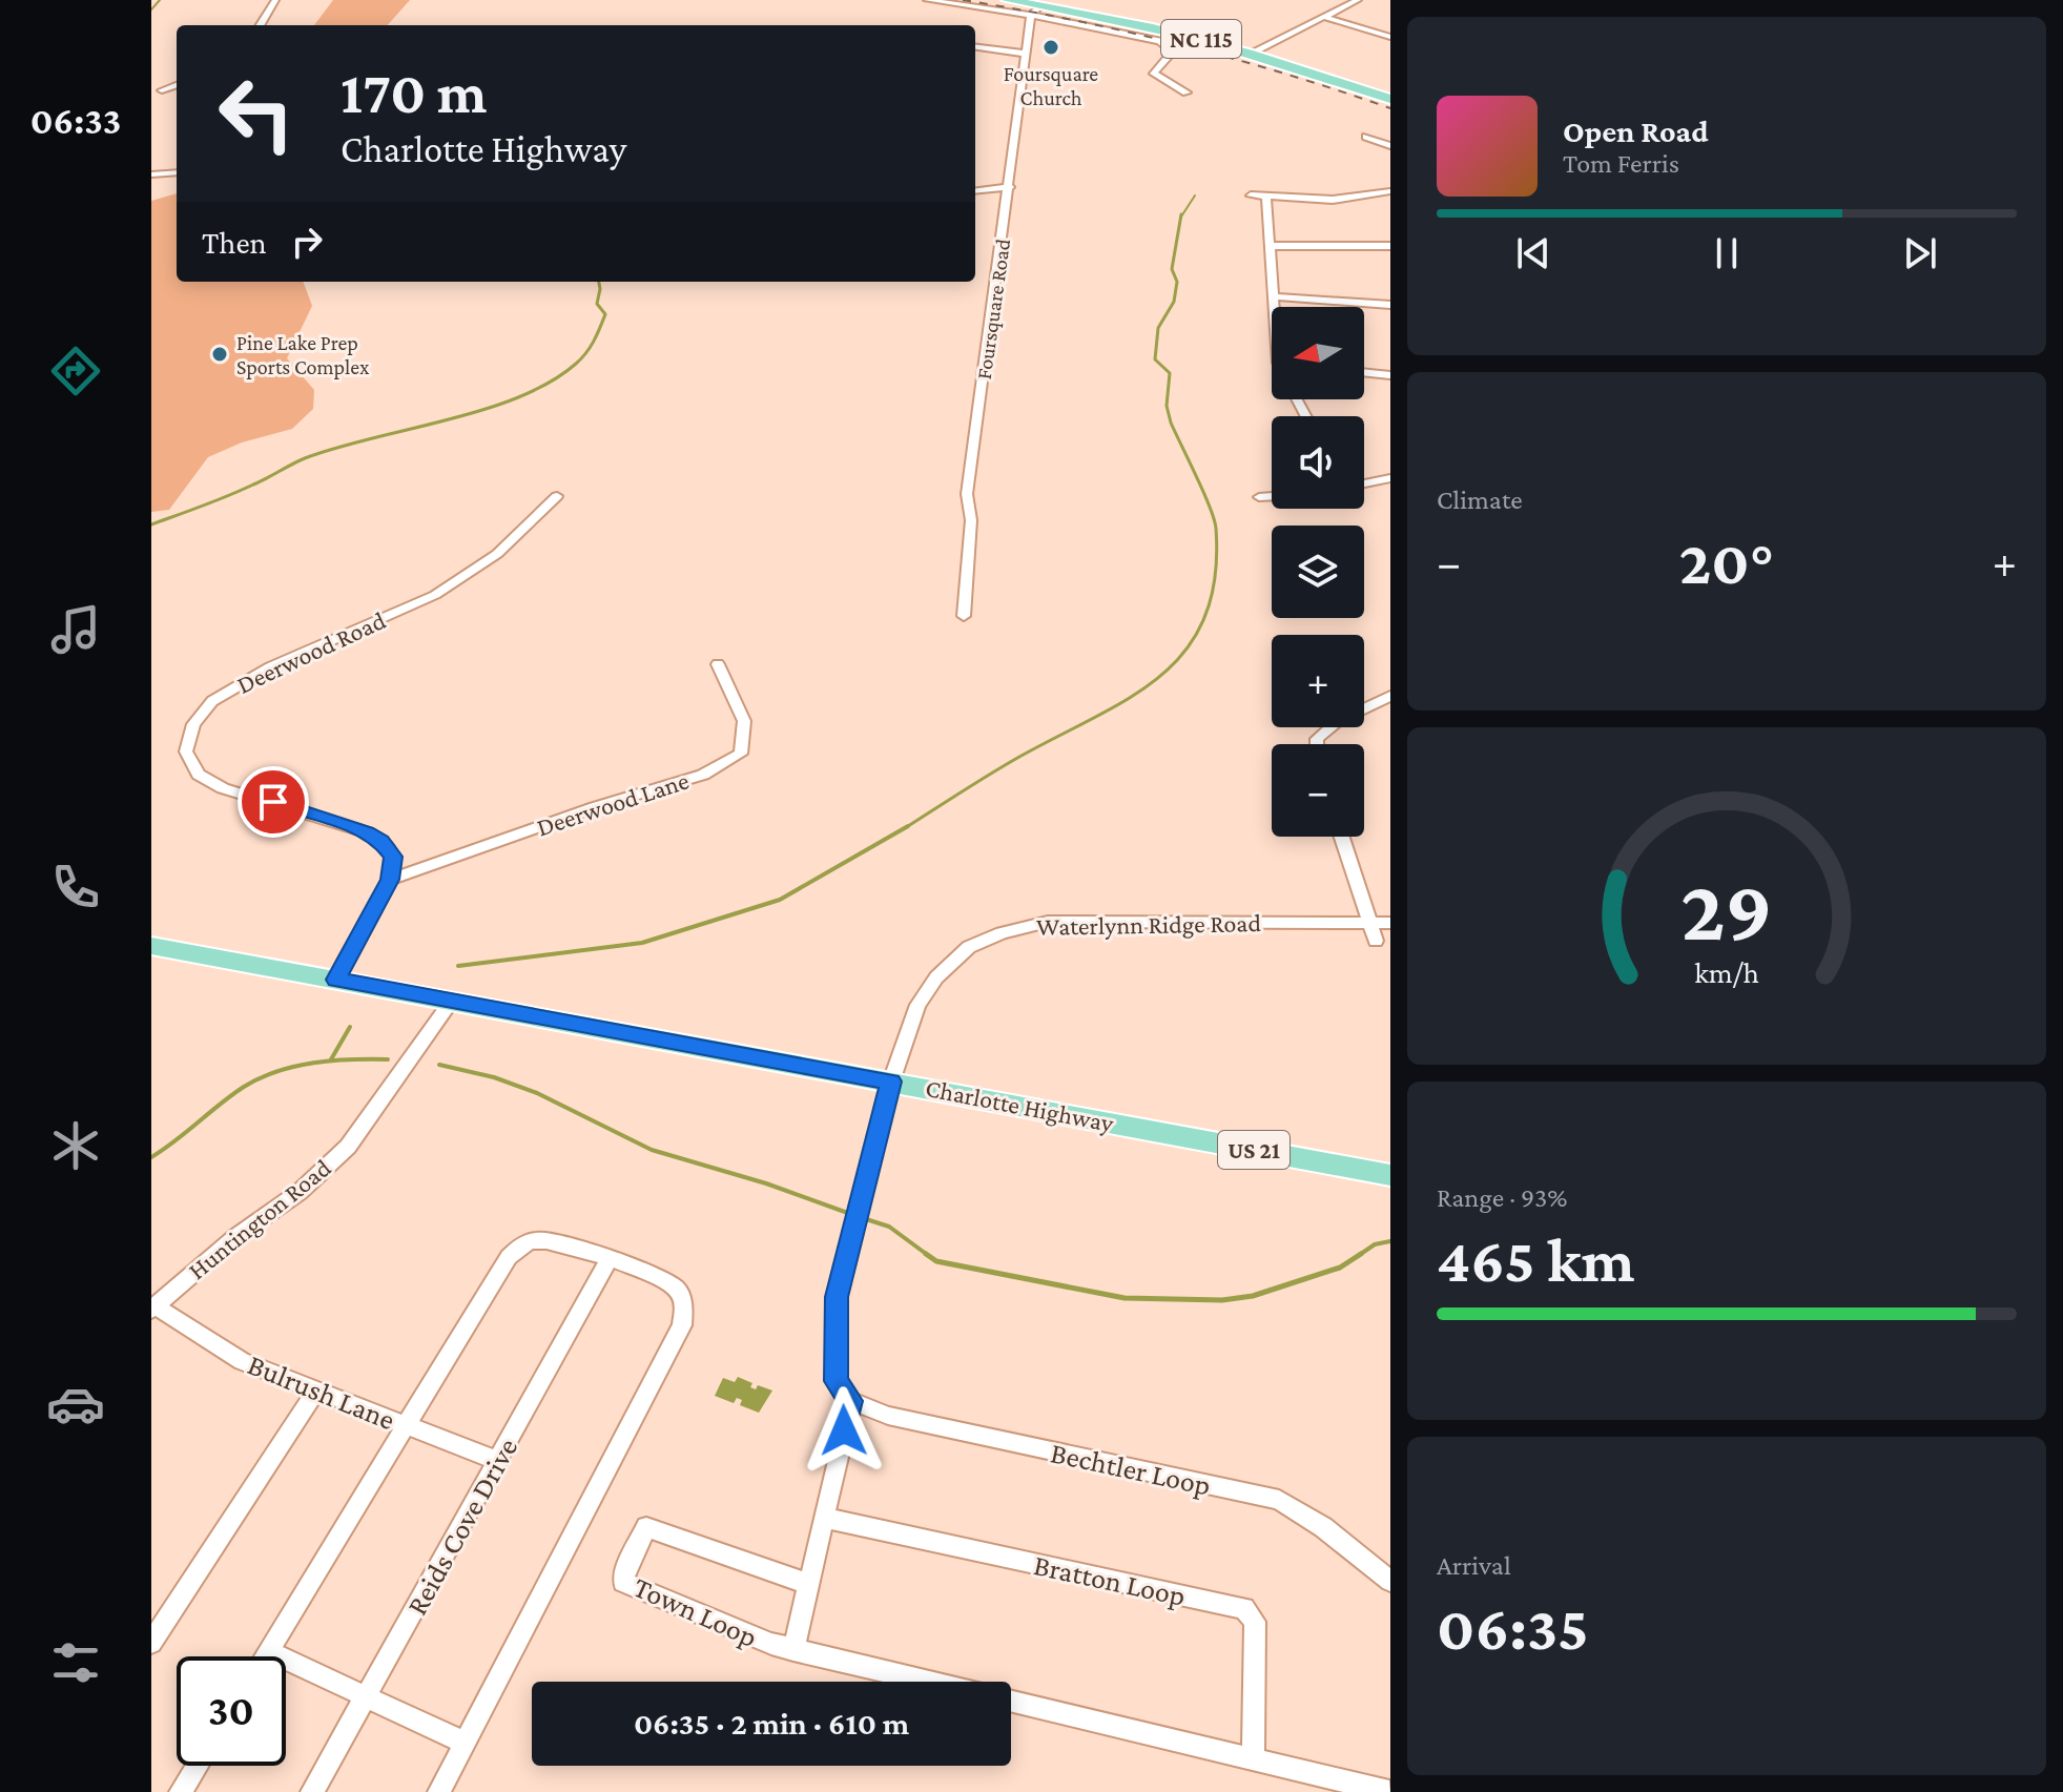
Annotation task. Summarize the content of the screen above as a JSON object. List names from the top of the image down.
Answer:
{
  "streets": {
    "main road": ["NC 115", "Charlotte Highway", "US 21"],
    "street": [
      "Foursquare Road",
      "Deerwood Road",
      "Deerwood Lane",
      "Waterlynn Ridge Road",
      "Huntington Road",
      "Bulrush Lane",
      "Bechtler Loop",
      "Reids Cove Drive",
      "Bratton Loop",
      "Town Loop"
    ]
  },
  "crossings": [
    ["Deerwood Road", "Deerwood Lane"],
    ["Waterlynn Ridge Road", "Charlotte Highway"],
    ["Waterlynn Ridge Road", "Bechtler Loop"],
    ["Charlotte Highway", "Huntington Road"],
    ["Huntington Road", "Bulrush Lane"],
    ["Bulrush Lane", "Reids Cove Drive"],
    ["Bratton Loop", "Town Loop"]
  ],
  "places": ["Foursquare Church", "Pine Lake Prep Sports Complex"],
  "north": "left",
  "page": {
    "tabs": "06:33",
    "turn": ["170 m", "Charlotte Highway"],
    "song": ["Open Road", "Tom Ferris"],
    "then": "Then",
    "map_buttons": ["+", "−"],
    "tile": [
      "Climate",
      ["Range · 93%", "465 km"],
      ["Arrival", "06:35"]
    ],
    "heat": ["−", "20°", "+"],
    "limit": "30",
    "trip": "06:35 · 2 min · 610 m",
    "gauge": ["29", "km/h"]
  }
}
